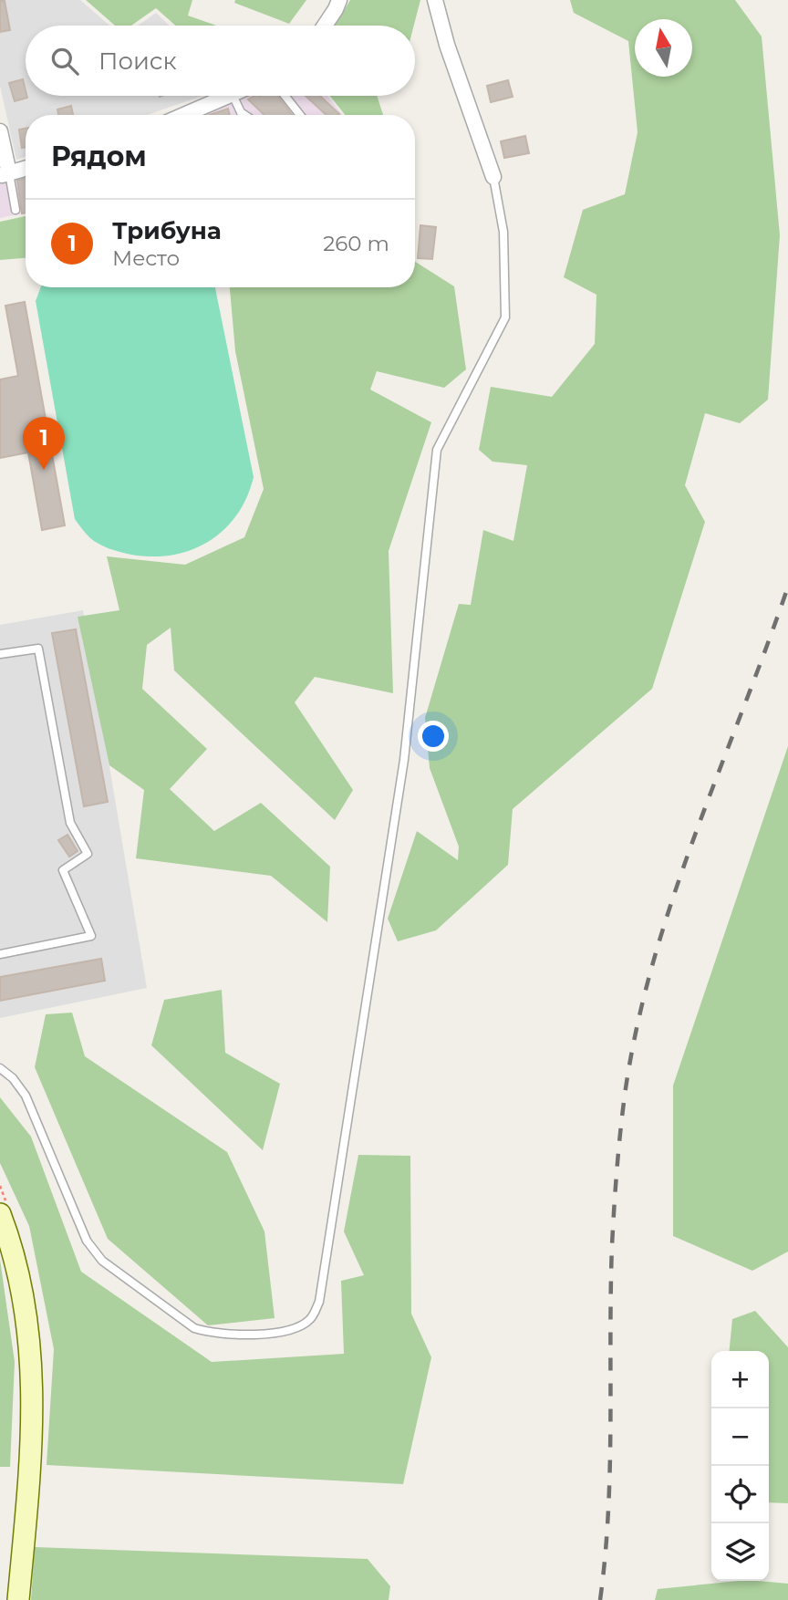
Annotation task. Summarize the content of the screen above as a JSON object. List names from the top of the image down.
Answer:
{
  "north": "top",
  "page": {
    "search": "Поиск",
    "heading": "Рядом",
    "list": [
      {
        "mark": "1",
        "name": "Трибуна",
        "note": "Место",
        "value": "260 m"
      }
    ],
    "pins": "1",
    "map_buttons": ["+", "−"]
  }
}
